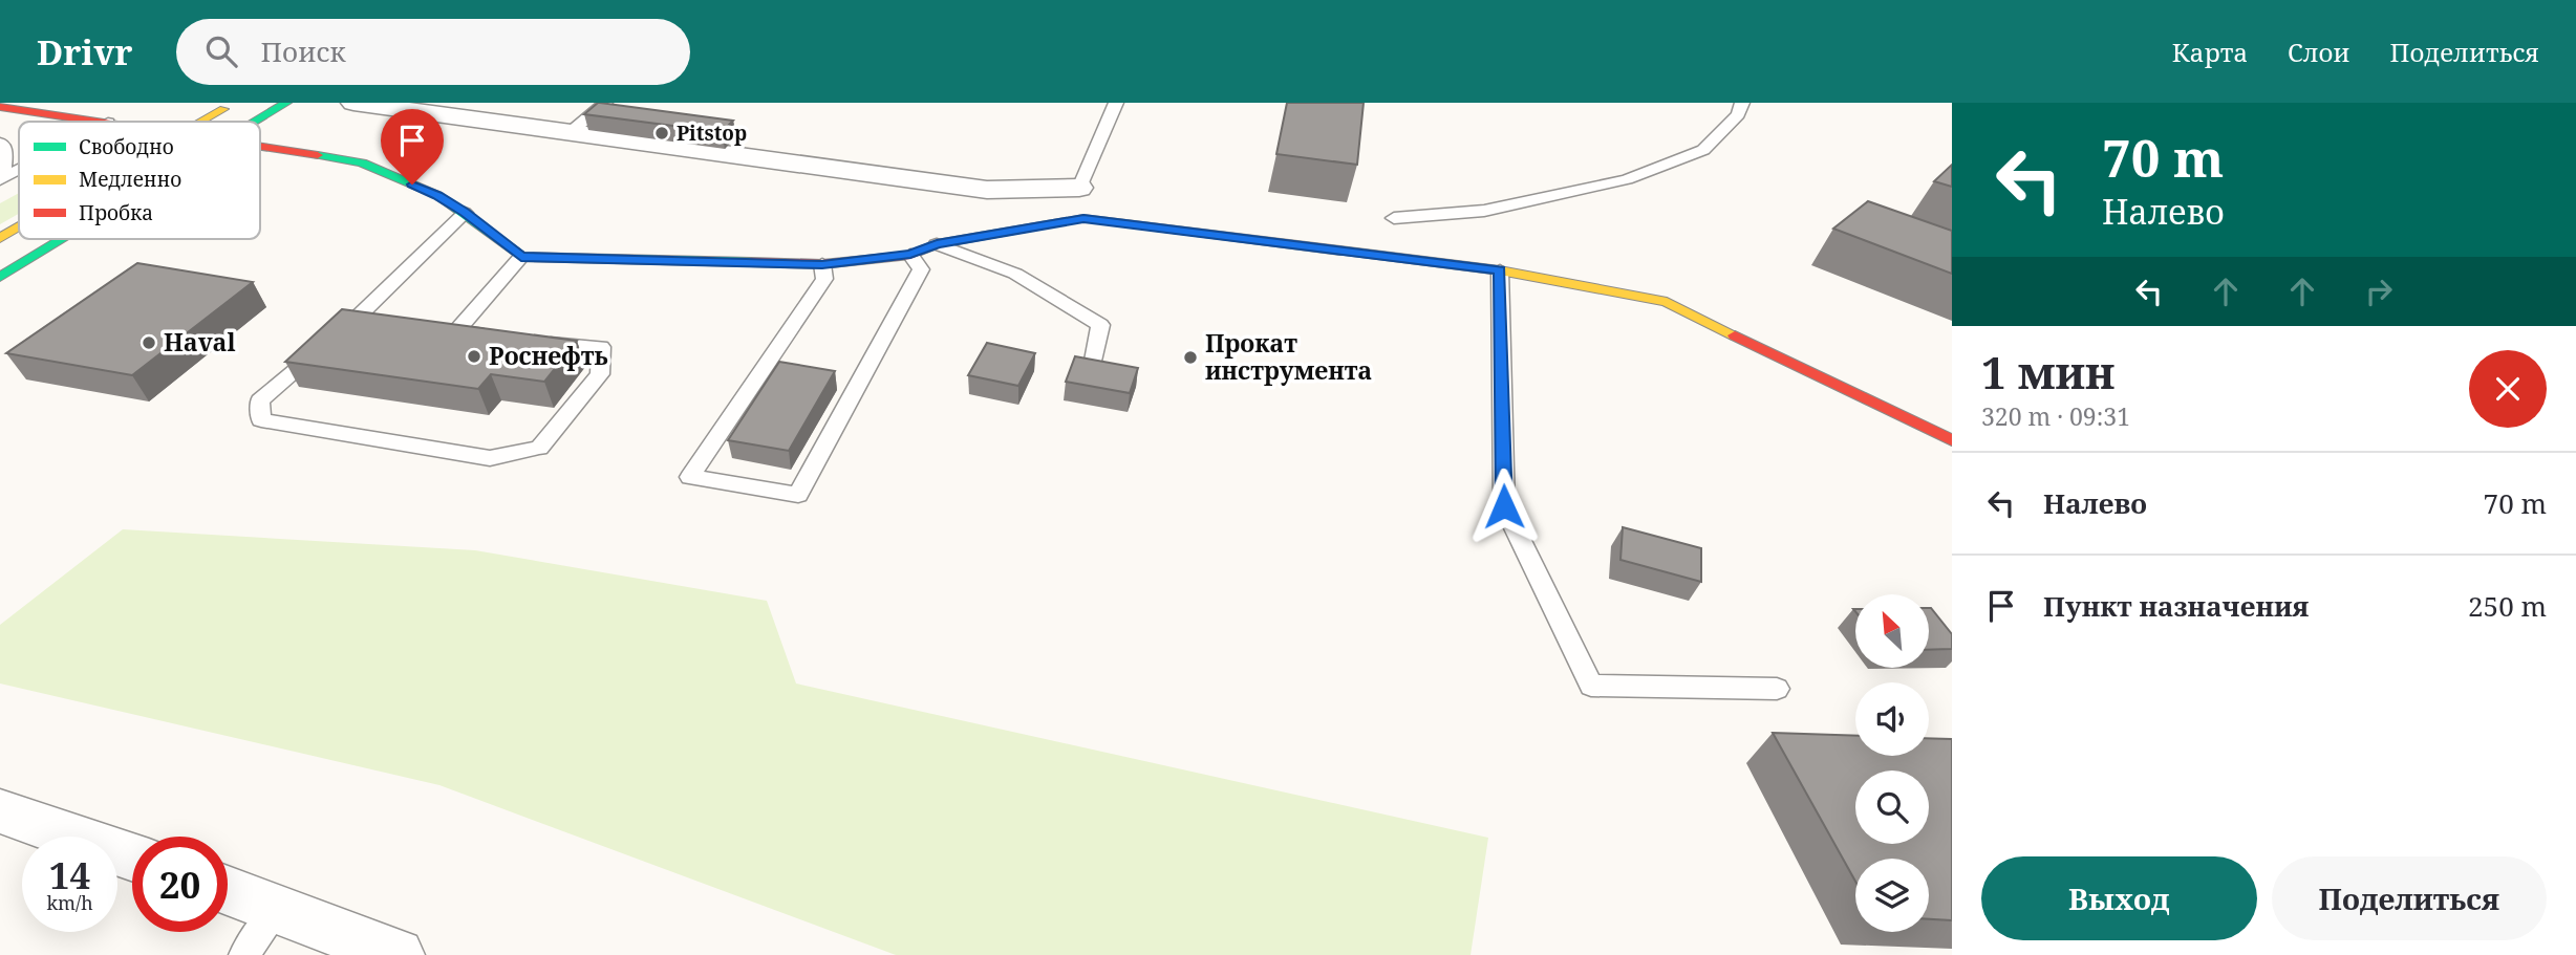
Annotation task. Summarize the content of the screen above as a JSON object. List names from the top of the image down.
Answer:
{
  "places": [
    "Pitstop",
    "Haval",
    "Роснефть",
    "Прокат инструмента"
  ],
  "legend": ["Свободно", "Медленно", "Пробка"],
  "north": "top left",
  "page": {
    "header": "Drivr",
    "search": "Поиск",
    "nav": ["Карта", "Слои", "Поделиться"],
    "turn": ["70 m", "Налево"],
    "heading": ["1 мин", "320 m · 09:31"],
    "list": [
      {
        "name": "Налево",
        "value": "70 m"
      },
      {
        "name": "Пункт назначения",
        "value": "250 m"
      }
    ],
    "speed": "14 km/h",
    "limit": "20",
    "buttons": ["Выход", "Поделиться"]
  }
}
